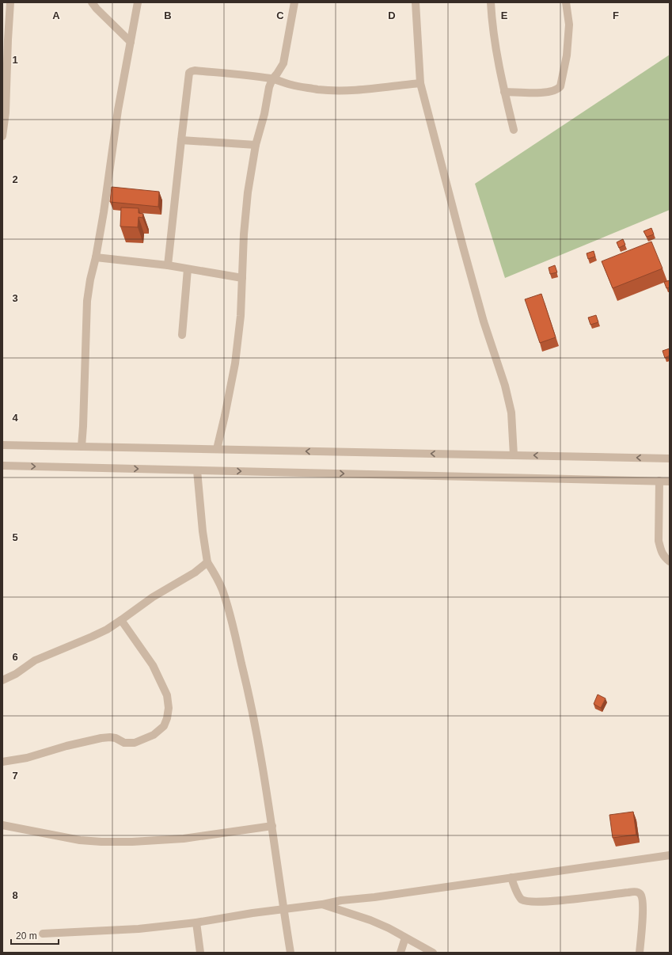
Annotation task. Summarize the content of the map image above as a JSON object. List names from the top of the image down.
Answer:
{
  "scale_bar": "20 m",
  "grid": {
    "columns": [
      "A",
      "B",
      "C",
      "D",
      "E",
      "F"
    ],
    "rows": [
      "1",
      "2",
      "3",
      "4",
      "5",
      "6",
      "7",
      "8"
    ]
  }
}
